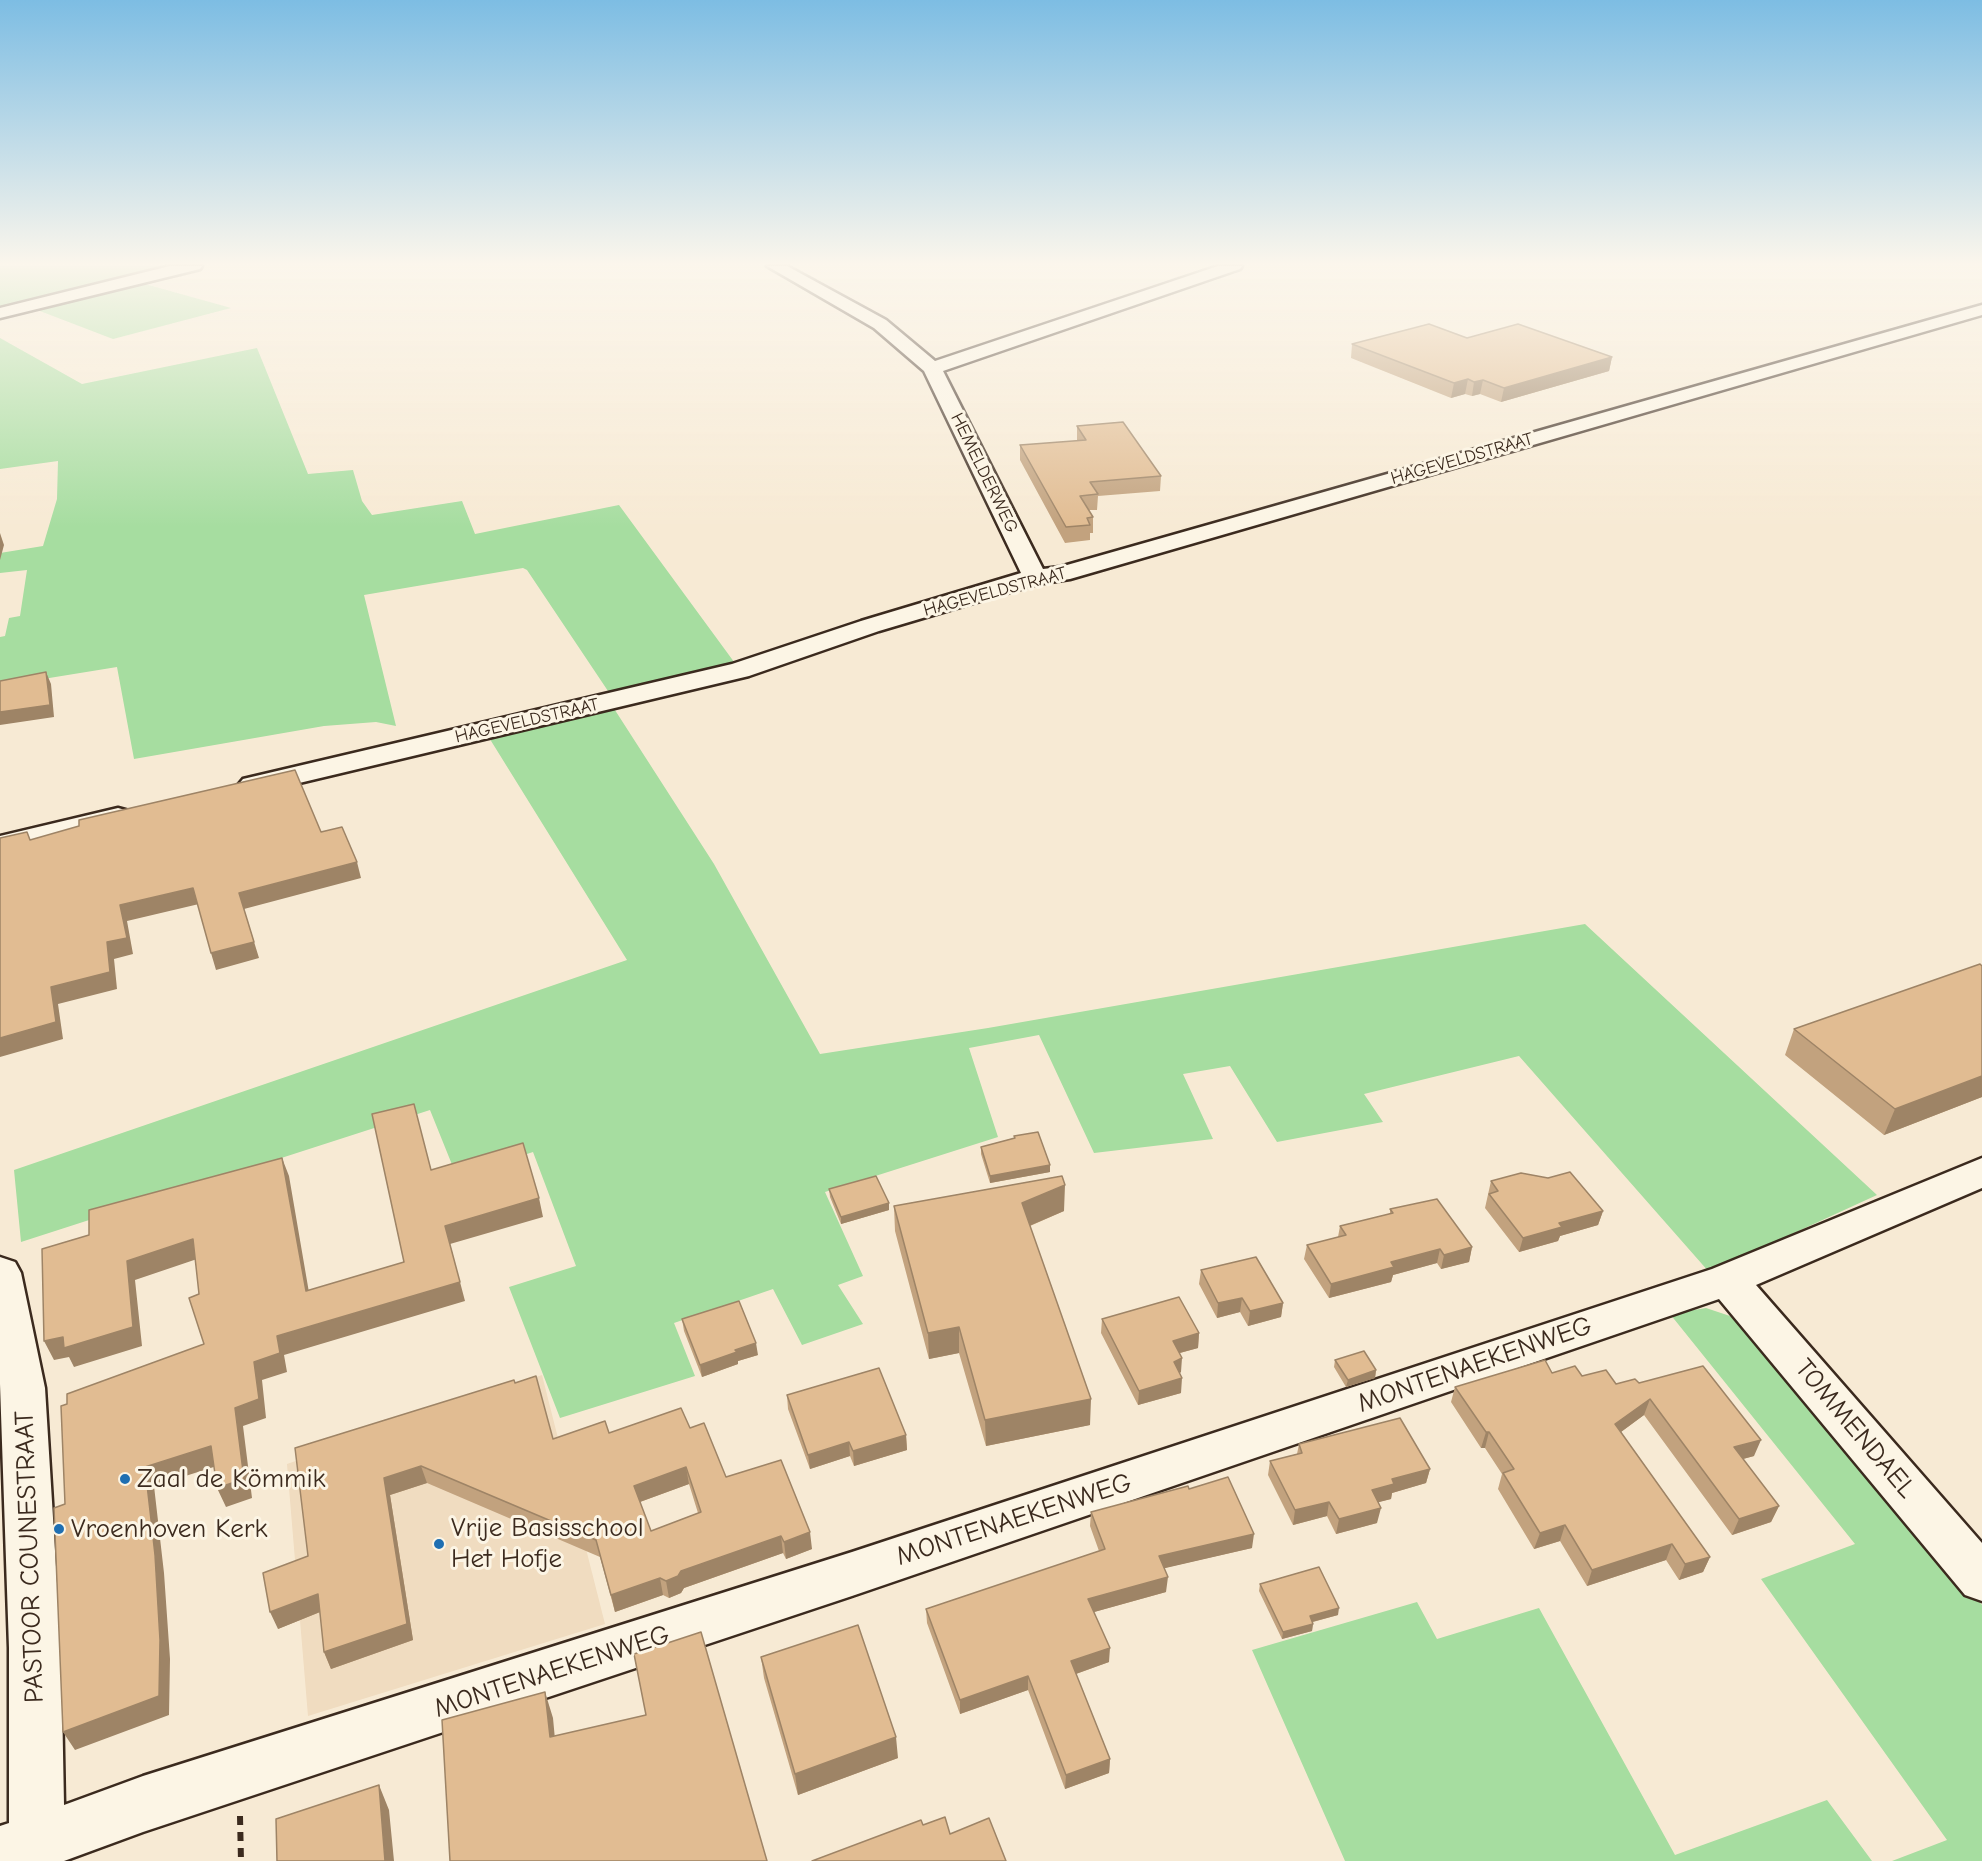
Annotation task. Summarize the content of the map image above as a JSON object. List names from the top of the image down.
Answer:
{
  "streets": {
    "street": [
      "HAGEVELDSTRAAT",
      "HEMELDERWEG",
      "MONTENAEKENWEG",
      "TOMMENDAEL",
      "PASTOOR COUNESTRAAT"
    ]
  },
  "crossings": [
    ["HAGEVELDSTRAAT", "HEMELDERWEG"],
    ["MONTENAEKENWEG", "TOMMENDAEL"],
    ["MONTENAEKENWEG", "PASTOOR COUNESTRAAT"]
  ],
  "places": ["Zaal de Kömmik", "Vroenhoven Kerk", "Vrije Basisschool Het Hofje"]
}
